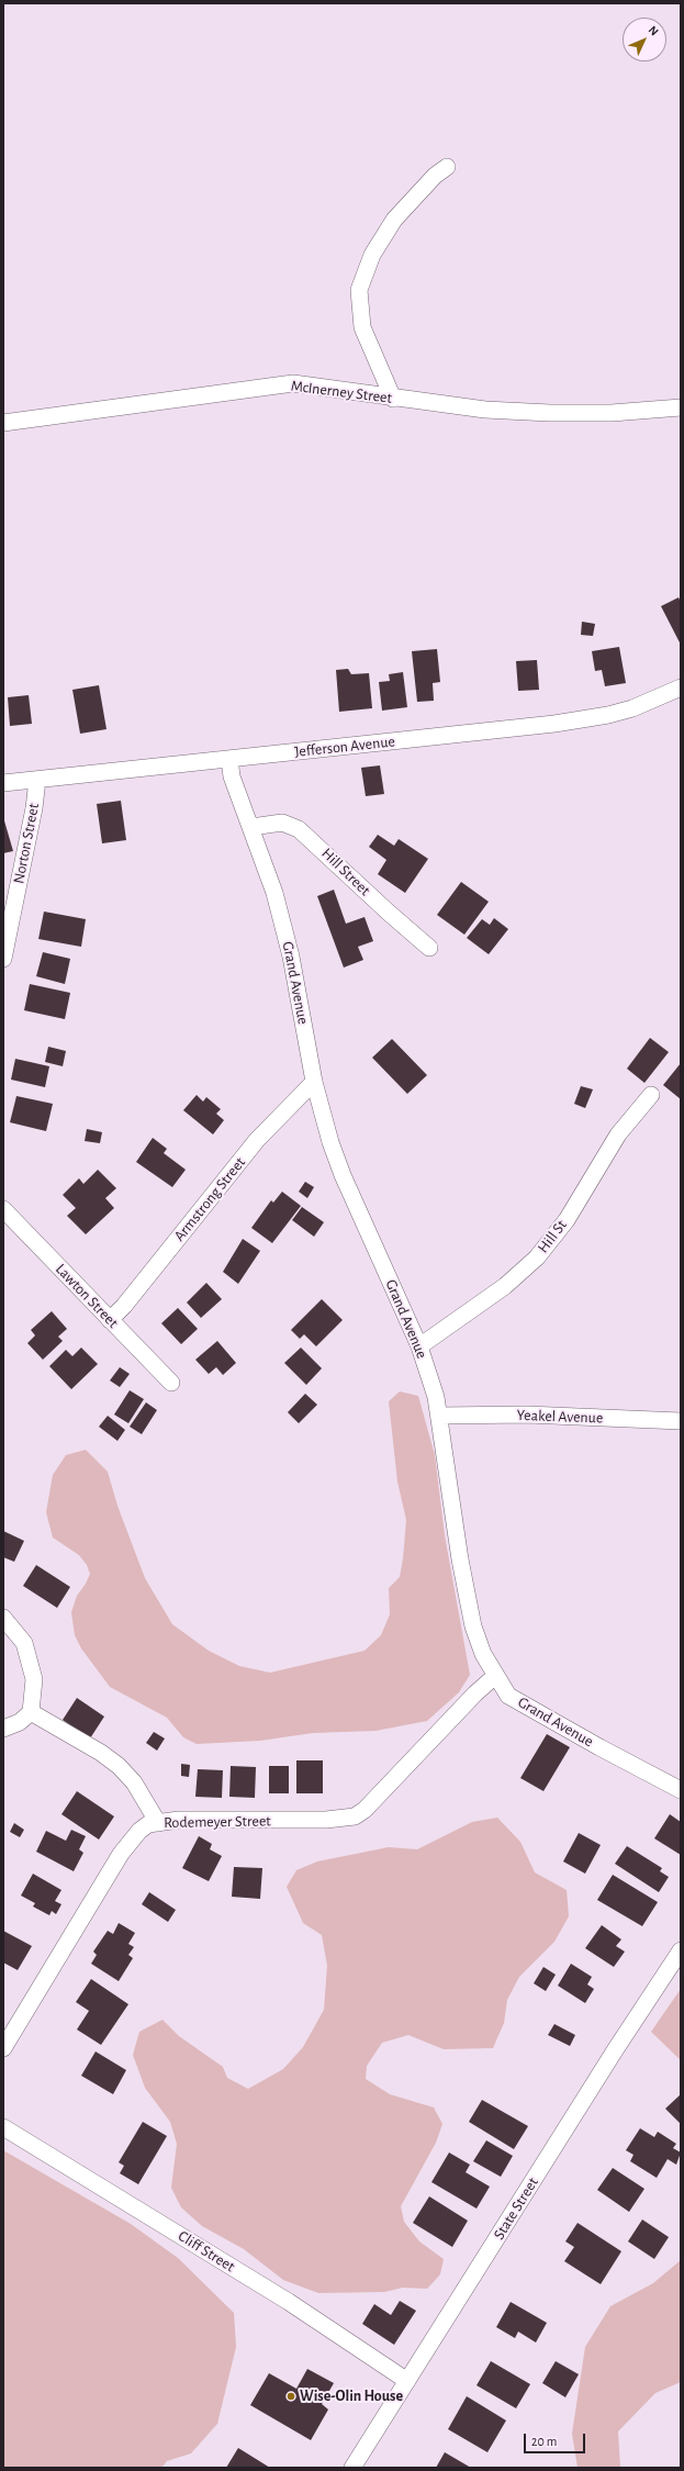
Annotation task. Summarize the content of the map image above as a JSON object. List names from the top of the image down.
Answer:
{
  "streets": {
    "street": [
      "McInerney Street",
      "Jefferson Avenue",
      "Norton Street",
      "Hill Street",
      "Grand Avenue",
      "Armstrong Street",
      "Hill St",
      "Lawton Street",
      "Yeakel Avenue",
      "Rodemeyer Street",
      "State Street",
      "Cliff Street"
    ]
  },
  "crossings": [
    ["Jefferson Avenue", "Norton Street"],
    ["Jefferson Avenue", "Grand Avenue"],
    ["Hill Street", "Grand Avenue"],
    ["Grand Avenue", "Armstrong Street"],
    ["Grand Avenue", "Hill St"],
    ["Grand Avenue", "Yeakel Avenue"],
    ["Grand Avenue", "Rodemeyer Street"],
    ["Armstrong Street", "Lawton Street"],
    ["State Street", "Cliff Street"]
  ],
  "places": ["Wise-Olin House"],
  "scale_bar": "20 m",
  "north": "top right"
}
